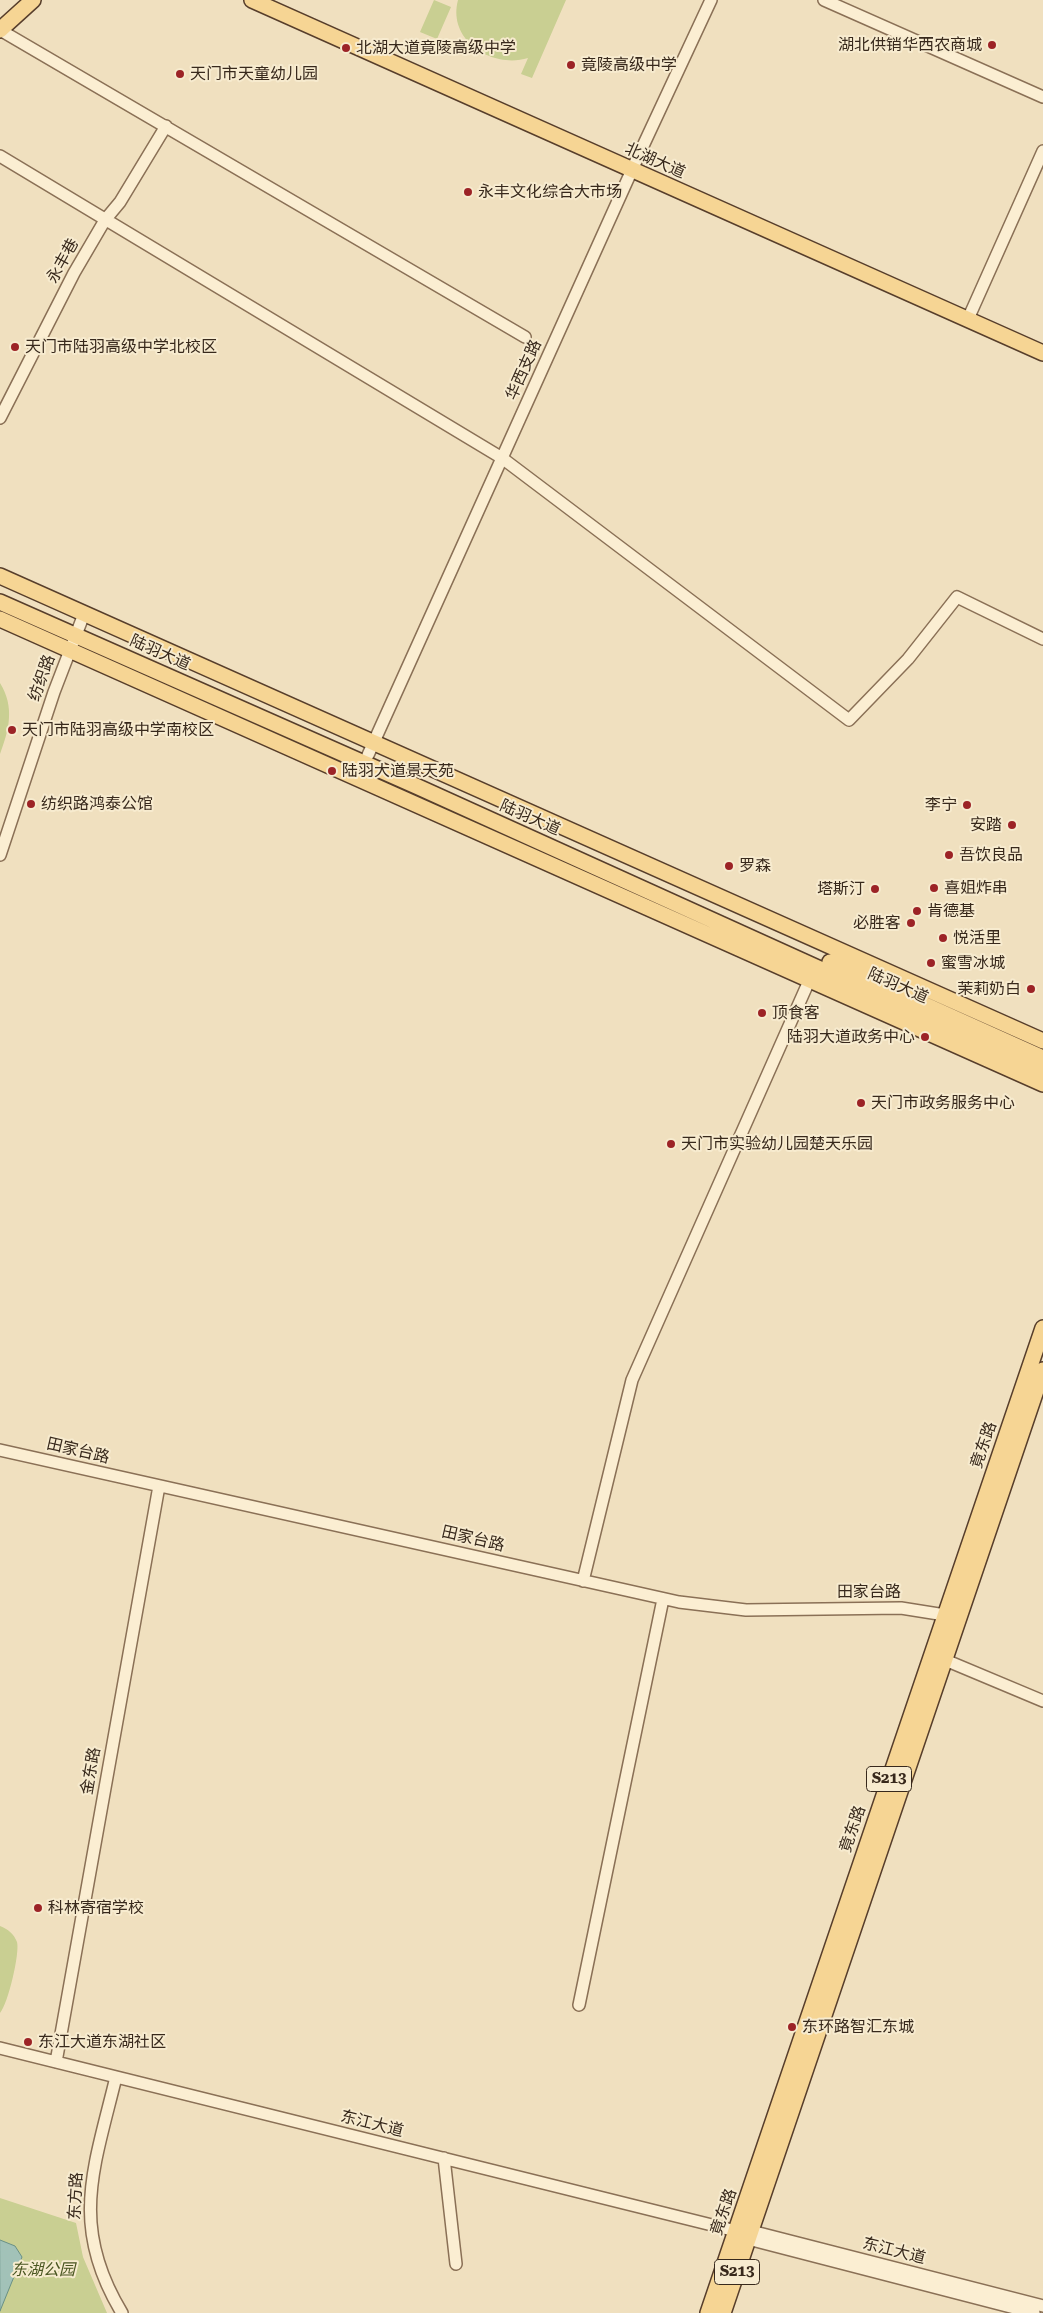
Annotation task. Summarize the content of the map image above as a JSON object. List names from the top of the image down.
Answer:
{
  "streets": {
    "main road": [
      "北湖大道",
      "陆羽大道",
      "竟东路",
      "S213"
    ],
    "street": [
      "永丰巷",
      "华西支路",
      "纺织路",
      "田家台路",
      "金东路",
      "东江大道",
      "东方路"
    ]
  },
  "crossings": [
    ["北湖大道", "华西支路"],
    ["华西支路", "陆羽大道"],
    ["陆羽大道", "纺织路"],
    ["竟东路", "田家台路"],
    ["竟东路", "东江大道"],
    ["田家台路", "金东路"],
    ["金东路", "东江大道"],
    ["东江大道", "东方路"]
  ],
  "parks": ["东湖公园"],
  "places": [
    "湖北供销华西农商城",
    "北湖大道竟陵高级中学",
    "竟陵高级中学",
    "天门市天童幼儿园",
    "永丰文化综合大市场",
    "天门市陆羽高级中学北校区",
    "天门市陆羽高级中学南校区",
    "陆羽大道景天苑",
    "纺织路鸿泰公馆",
    "李宁",
    "安踏",
    "吾饮良品",
    "罗森",
    "喜姐炸串",
    "塔斯汀",
    "肯德基",
    "必胜客",
    "悦活里",
    "蜜雪冰城",
    "茉莉奶白",
    "顶食客",
    "陆羽大道政务中心",
    "天门市政务服务中心",
    "天门市实验幼儿园楚天乐园",
    "科林寄宿学校",
    "东环路智汇东城",
    "东江大道东湖社区"
  ]
}
